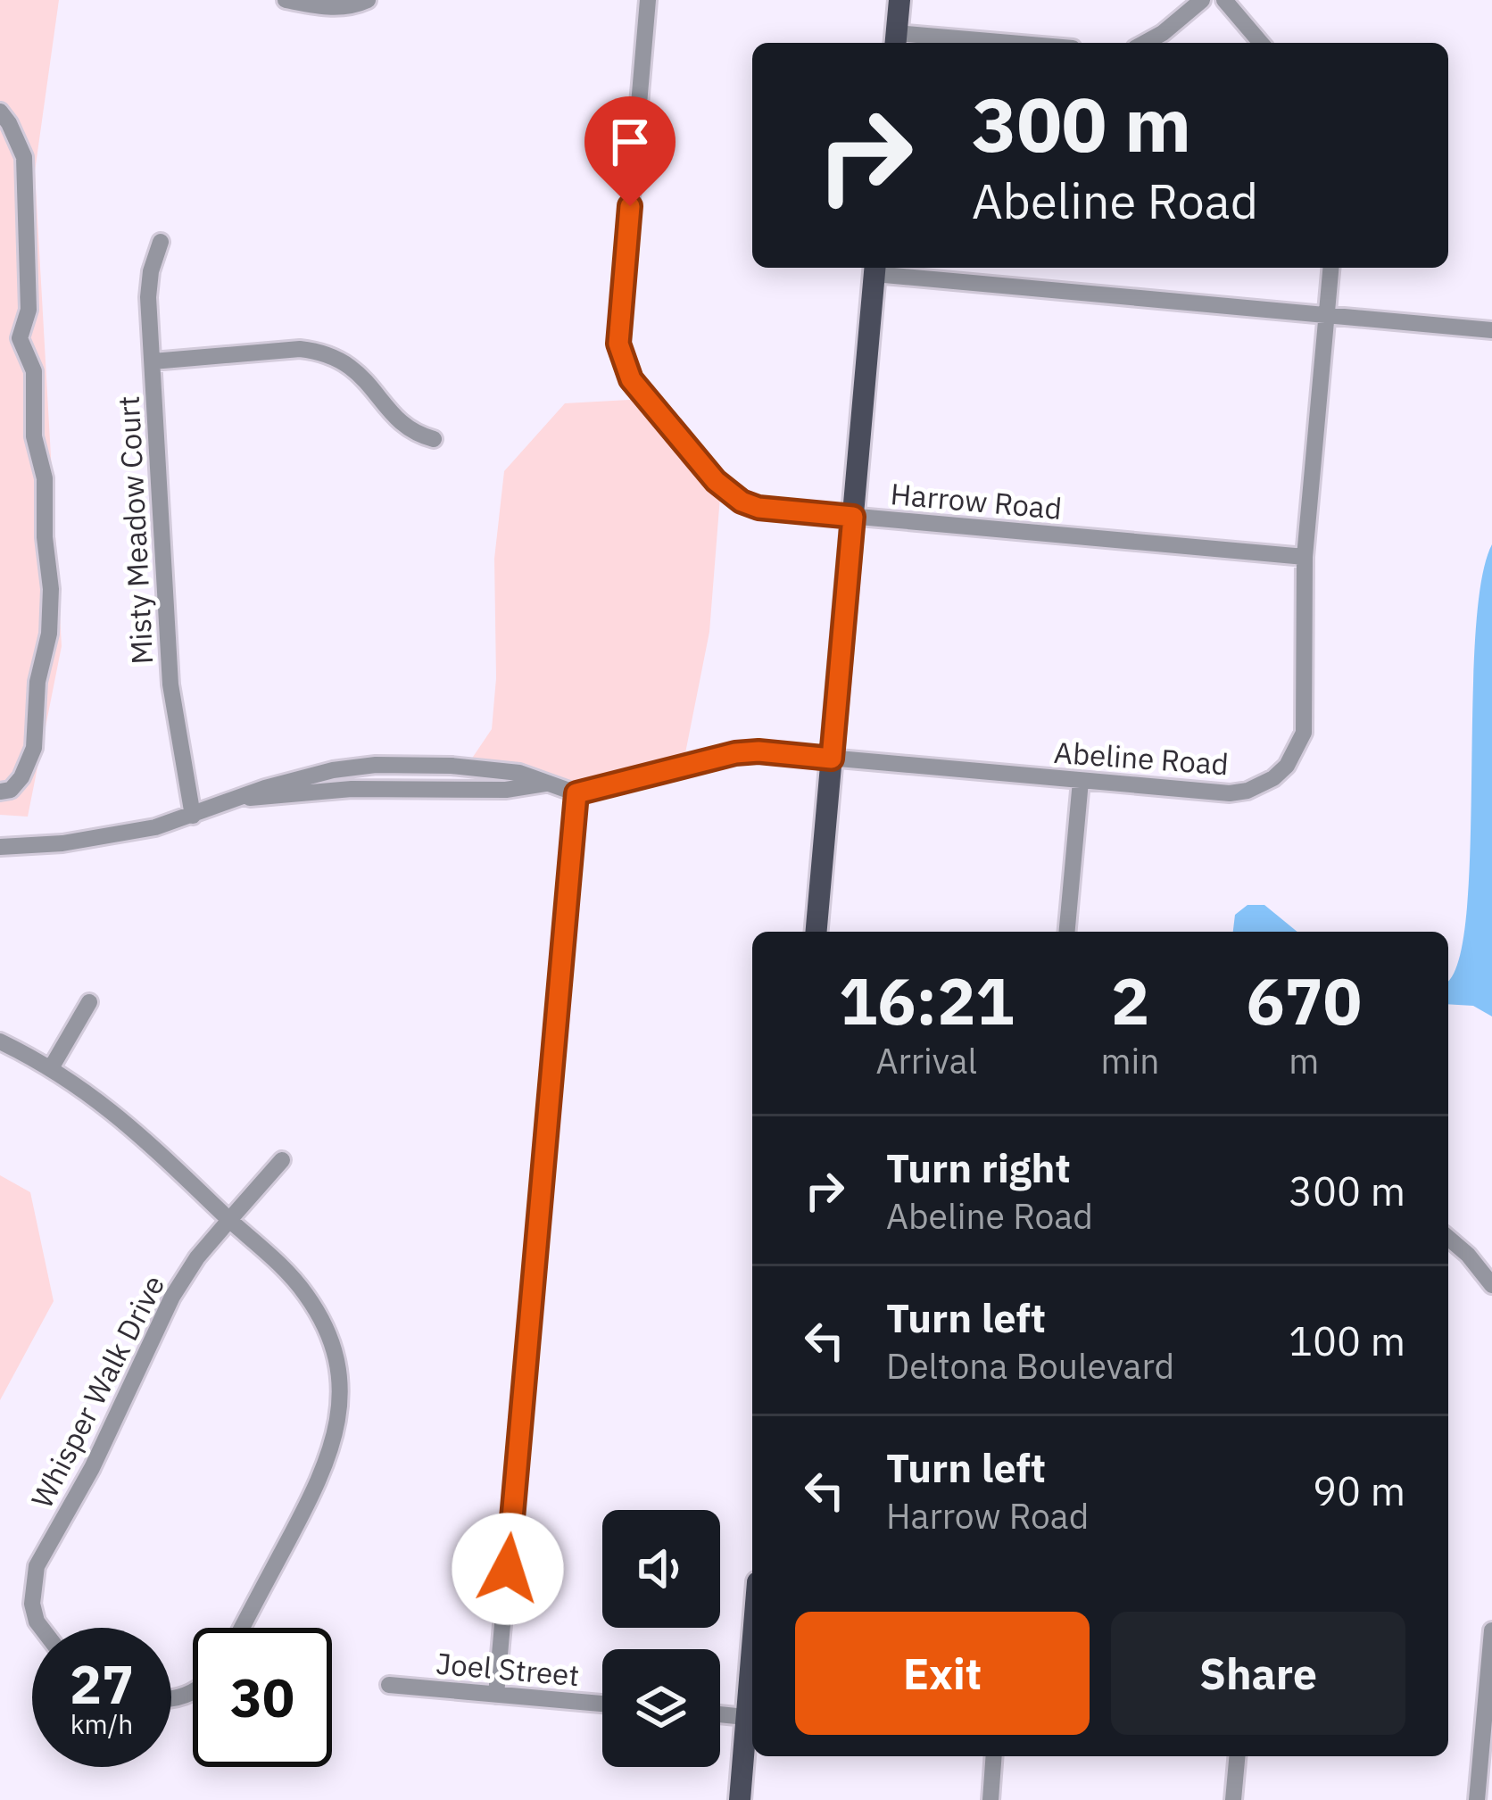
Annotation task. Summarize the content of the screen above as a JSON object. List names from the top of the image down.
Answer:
{
  "streets": {
    "street": [
      "Harrow Road",
      "Misty Meadow Court",
      "Abeline Road",
      "Whisper Walk Drive",
      "Joel Street"
    ]
  },
  "crossings": [
    ["Harrow Road", "Abeline Road"]
  ],
  "page": {
    "turn": ["300 m", "Abeline Road"],
    "eta": [
      "16:21",
      "Arrival",
      "2",
      "min",
      "670",
      "m"
    ],
    "list": [
      {
        "name": "Turn right",
        "note": "Abeline Road",
        "value": "300 m"
      },
      {
        "name": "Turn left",
        "note": "Deltona Boulevard",
        "value": "100 m"
      },
      {
        "name": "Turn left",
        "note": "Harrow Road",
        "value": "90 m"
      }
    ],
    "buttons": ["Exit", "Share"],
    "speed": "27 km/h",
    "limit": "30"
  }
}
